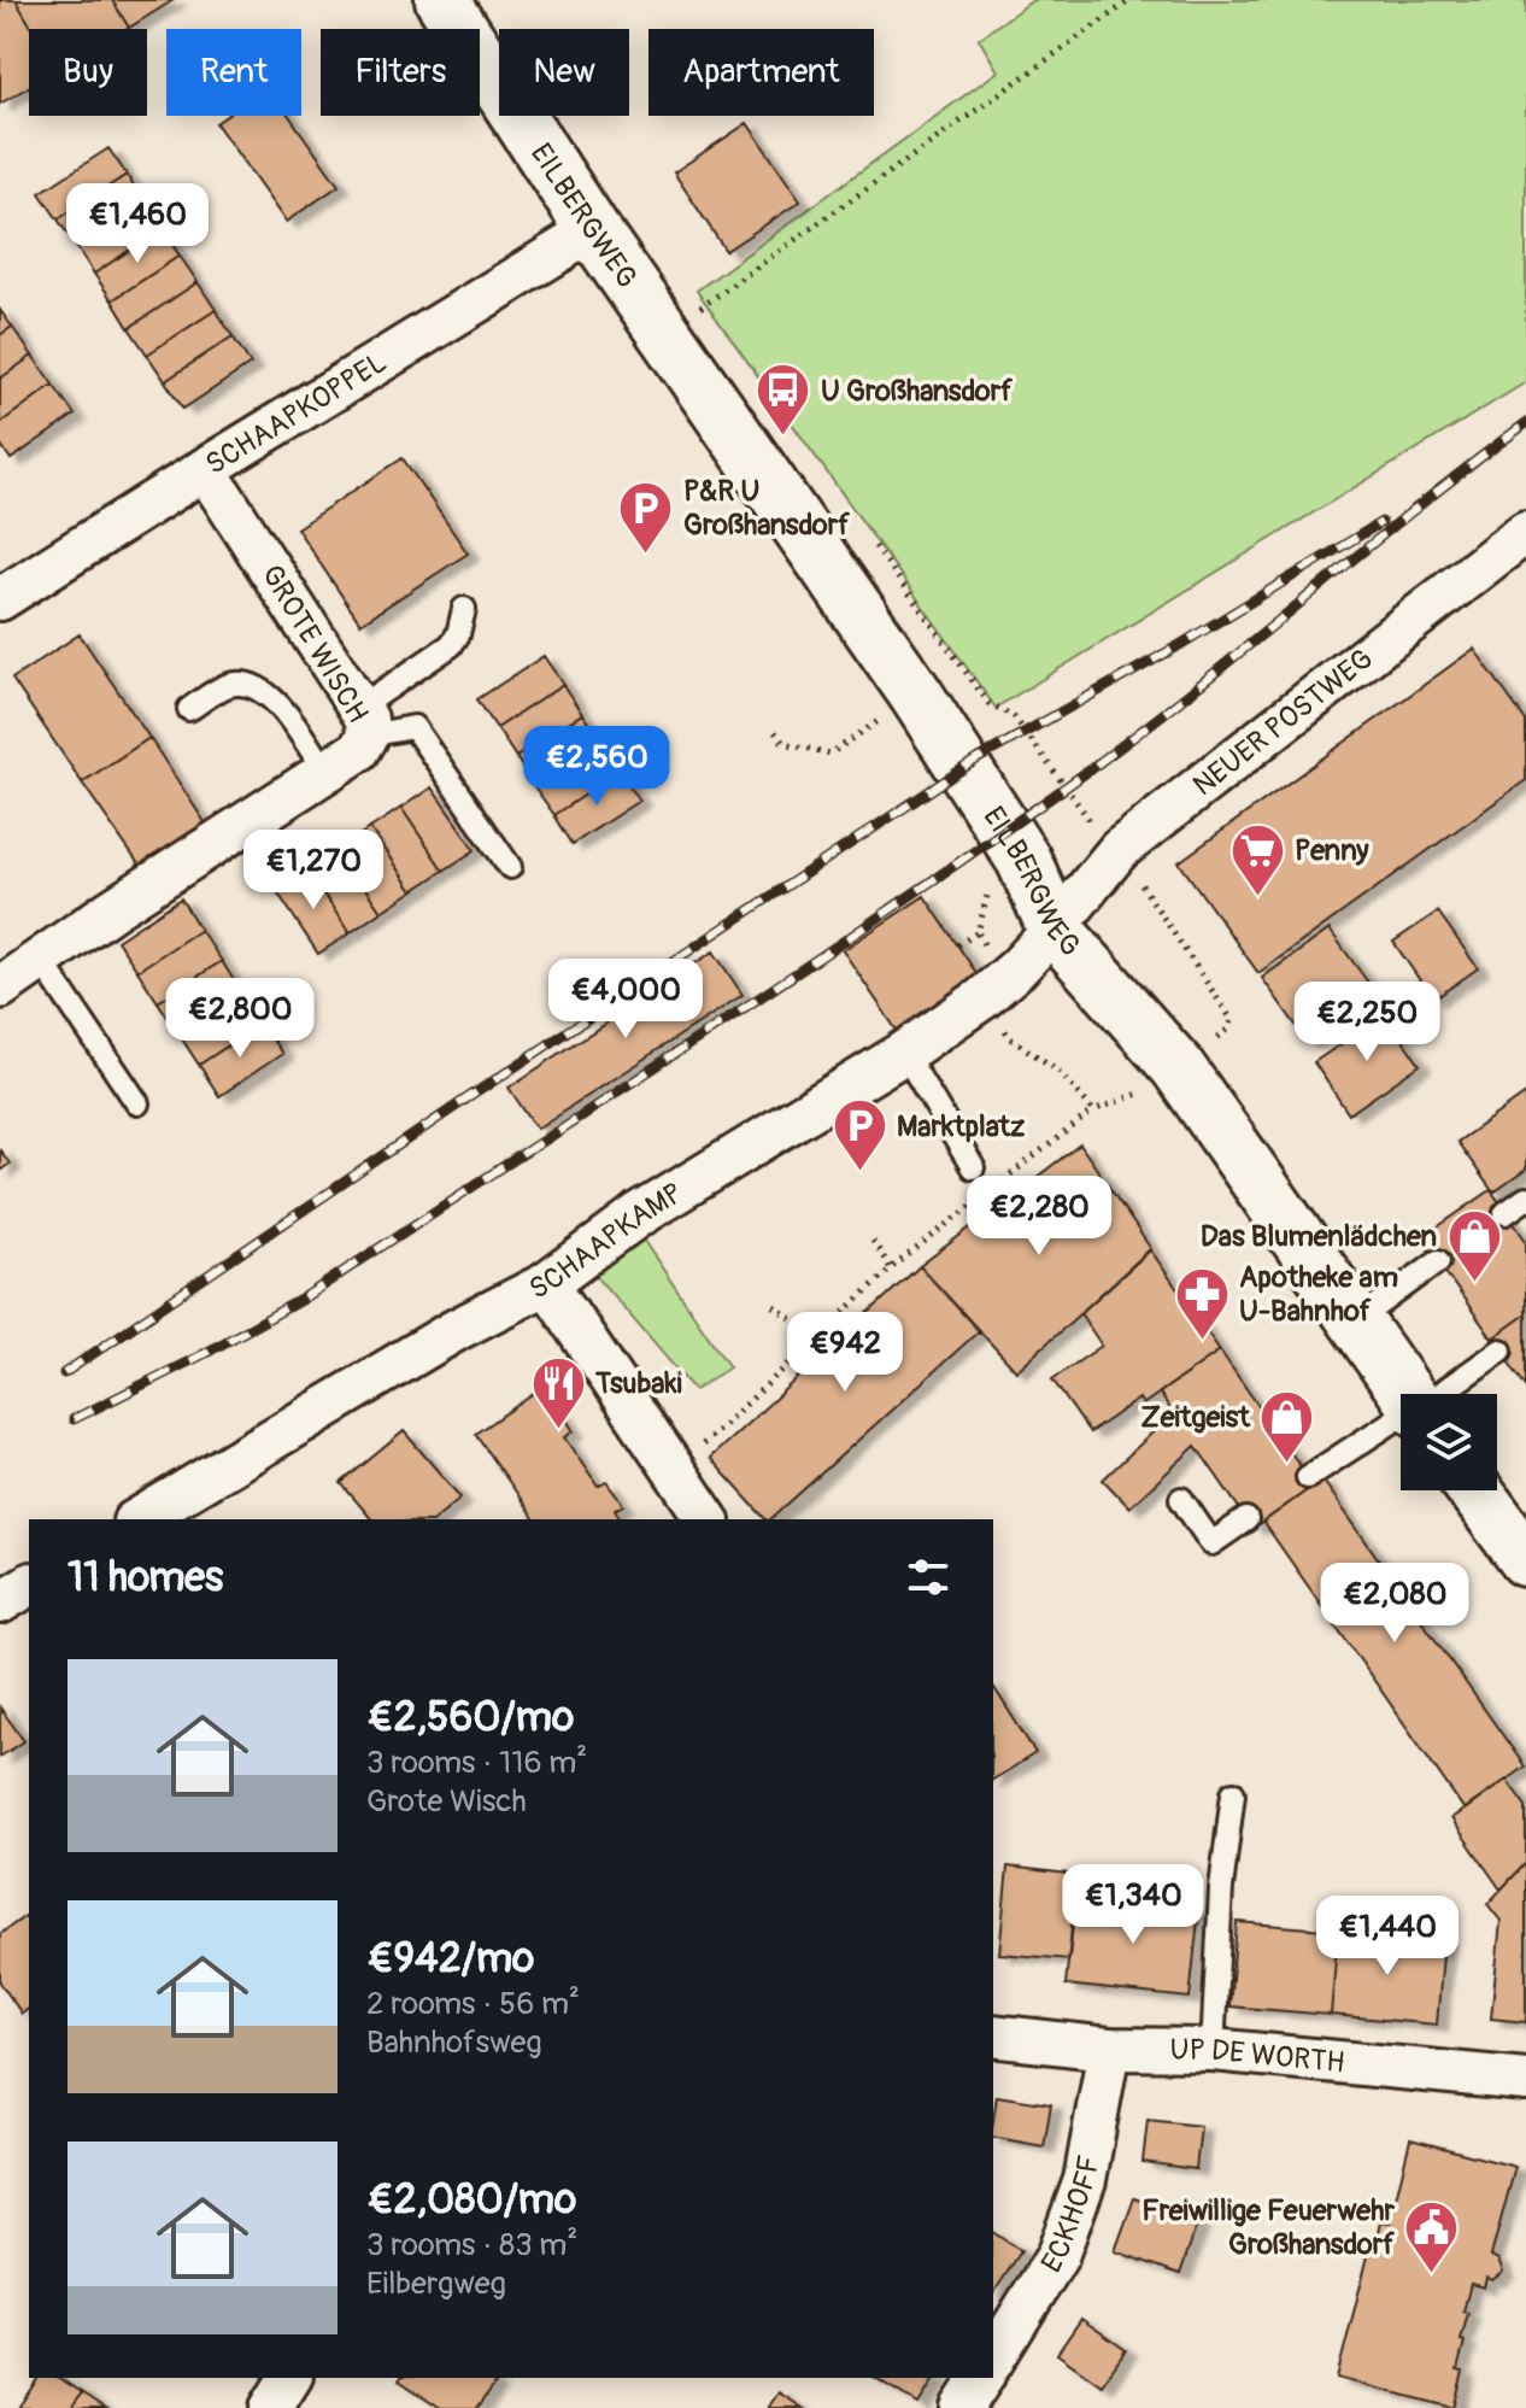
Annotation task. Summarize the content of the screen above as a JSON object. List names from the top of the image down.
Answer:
{
  "streets": {
    "main road": ["EILBERGWEG"],
    "street": [
      "SCHAAPKOPPEL",
      "GROTE WISCH",
      "NEUER POSTWEG",
      "SCHAAPKAMP",
      "UP DE WORTH",
      "ECKHOFF"
    ]
  },
  "crossings": [
    ["EILBERGWEG", "SCHAAPKOPPEL"],
    ["EILBERGWEG", "NEUER POSTWEG"],
    ["EILBERGWEG", "SCHAAPKAMP"],
    ["SCHAAPKOPPEL", "GROTE WISCH"],
    ["NEUER POSTWEG", "SCHAAPKAMP"],
    ["UP DE WORTH", "ECKHOFF"]
  ],
  "places": {
    "bus stop": ["U Großhansdorf"],
    "parking": ["P&R U Großhansdorf", "Marktplatz"],
    "supermarket": ["Penny"],
    "shop": ["Das Blumenlädchen", "Zeitgeist"],
    "pharmacy": ["Apotheke am U-Bahnhof"],
    "restaurant": ["Tsubaki"],
    "public building": ["Freiwillige Feuerwehr Großhansdorf"]
  },
  "page": {
    "chip": [
      "Buy",
      "Rent",
      "Filters",
      "New",
      "Apartment"
    ],
    "price": [
      "€1,460",
      "€2,560",
      "€1,270",
      "€4,000",
      "€2,800",
      "€2,250",
      "€2,280",
      "€942",
      "€2,080",
      "€1,340",
      "€1,440"
    ],
    "heading": "11 homes",
    "list": [
      {
        "name": "€2,560/mo",
        "note": "3 rooms · 116 m² · Grote Wisch"
      },
      {
        "name": "€942/mo",
        "note": "2 rooms · 56 m² · Bahnhofsweg"
      },
      {
        "name": "€2,080/mo",
        "note": "3 rooms · 83 m² · Eilbergweg"
      }
    ]
  }
}
